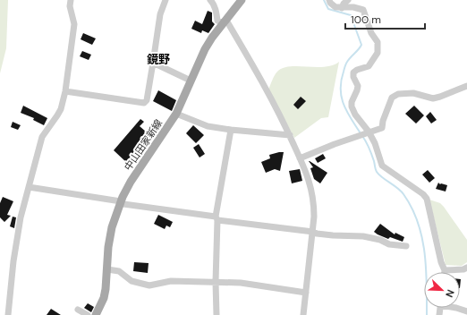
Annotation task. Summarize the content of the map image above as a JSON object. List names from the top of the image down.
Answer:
{
  "streets": {
    "main road": ["中山田家新線"]
  },
  "districts": ["鏡野"],
  "scale_bar": "100 m",
  "north": "bottom right"
}
